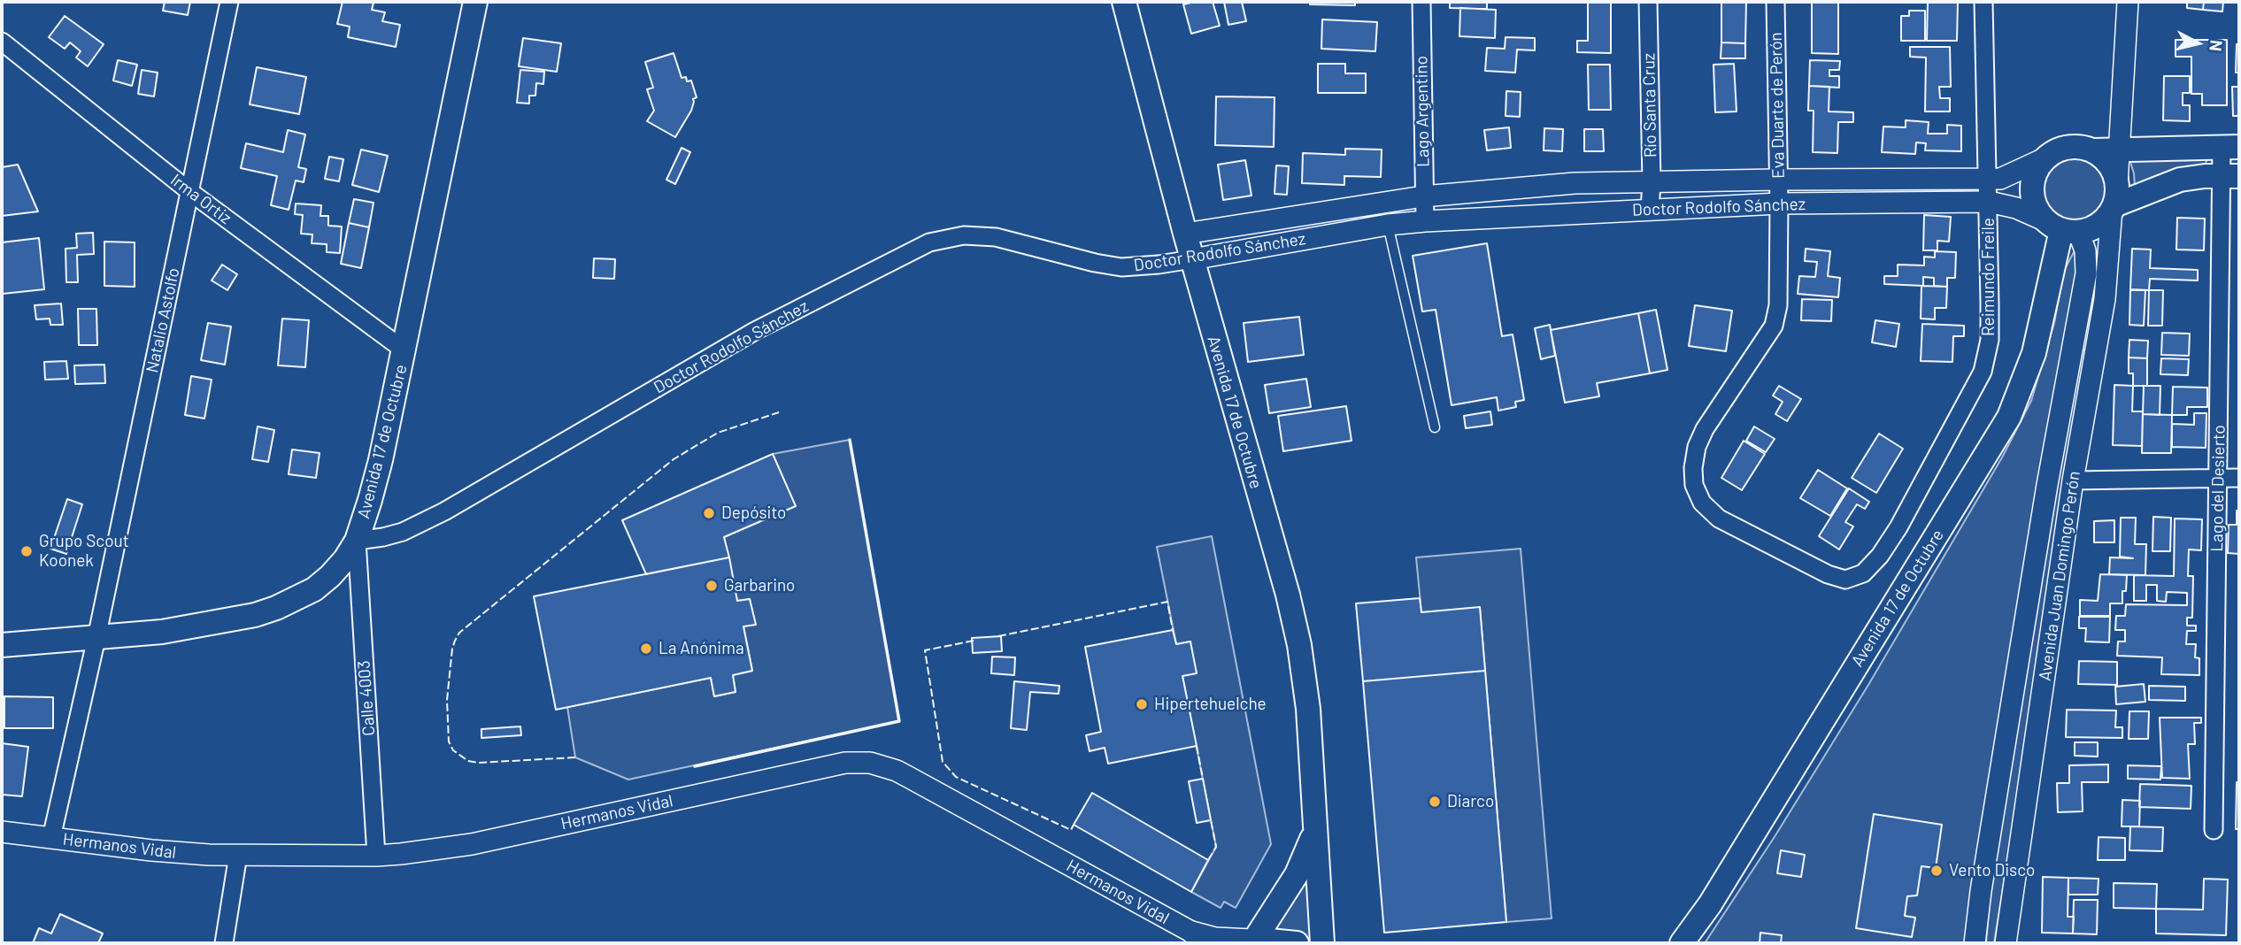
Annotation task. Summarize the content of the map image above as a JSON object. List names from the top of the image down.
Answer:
{
  "streets": {
    "main road": ["Avenida 17 de Octubre"],
    "street": [
      "Río Santa Cruz",
      "Eva Duarte de Perón",
      "Lago Argentino",
      "Irma Ortiz",
      "Doctor Rodolfo Sánchez",
      "Reimundo Freile",
      "Natalio Astolfo",
      "Lago del Desierto",
      "Avenida Juan Domingo Perón",
      "Calle 4003",
      "Hermanos Vidal"
    ]
  },
  "crossings": [
    ["Río Santa Cruz", "Doctor Rodolfo Sánchez"],
    ["Eva Duarte de Perón", "Doctor Rodolfo Sánchez"],
    ["Eva Duarte de Perón", "Reimundo Freile"],
    ["Lago Argentino", "Doctor Rodolfo Sánchez"],
    ["Irma Ortiz", "Natalio Astolfo"],
    ["Irma Ortiz", "Avenida 17 de Octubre"],
    ["Doctor Rodolfo Sánchez", "Reimundo Freile"],
    ["Doctor Rodolfo Sánchez", "Avenida 17 de Octubre"],
    ["Doctor Rodolfo Sánchez", "Avenida Juan Domingo Perón"],
    ["Doctor Rodolfo Sánchez", "Calle 4003"],
    ["Natalio Astolfo", "Avenida 17 de Octubre"],
    ["Natalio Astolfo", "Hermanos Vidal"],
    ["Avenida 17 de Octubre", "Avenida Juan Domingo Perón"],
    ["Avenida 17 de Octubre", "Calle 4003"],
    ["Avenida 17 de Octubre", "Hermanos Vidal"],
    ["Calle 4003", "Hermanos Vidal"]
  ],
  "places": [
    "Depósito",
    "Grupo Scout Koonek",
    "Garbarino",
    "La Anónima",
    "Hipertehuelche",
    "Diarco",
    "Vento Disco"
  ],
  "north": "right"
}
